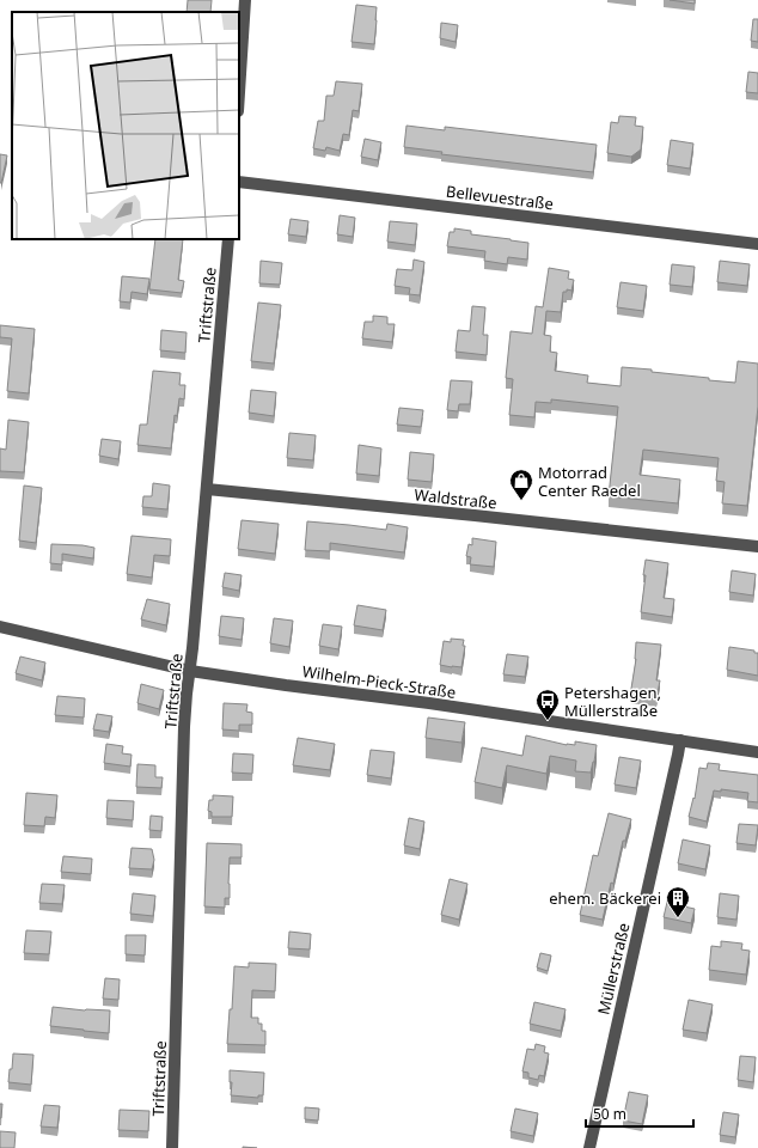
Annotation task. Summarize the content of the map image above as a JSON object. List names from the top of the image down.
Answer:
{
  "streets": {
    "street": [
      "Bellevuestraße",
      "Triftstraße",
      "Waldstraße",
      "Wilhelm-Pieck-Straße",
      "Müllerstraße"
    ]
  },
  "crossings": [
    ["Triftstraße", "Waldstraße"],
    ["Triftstraße", "Wilhelm-Pieck-Straße"],
    ["Wilhelm-Pieck-Straße", "Müllerstraße"]
  ],
  "places": {
    "shop": ["Motorrad Center Raedel"],
    "bus stop": ["Petershagen, Müllerstraße"],
    "building": ["ehem. Bäckerei"]
  },
  "scale_bar": "50 m"
}
